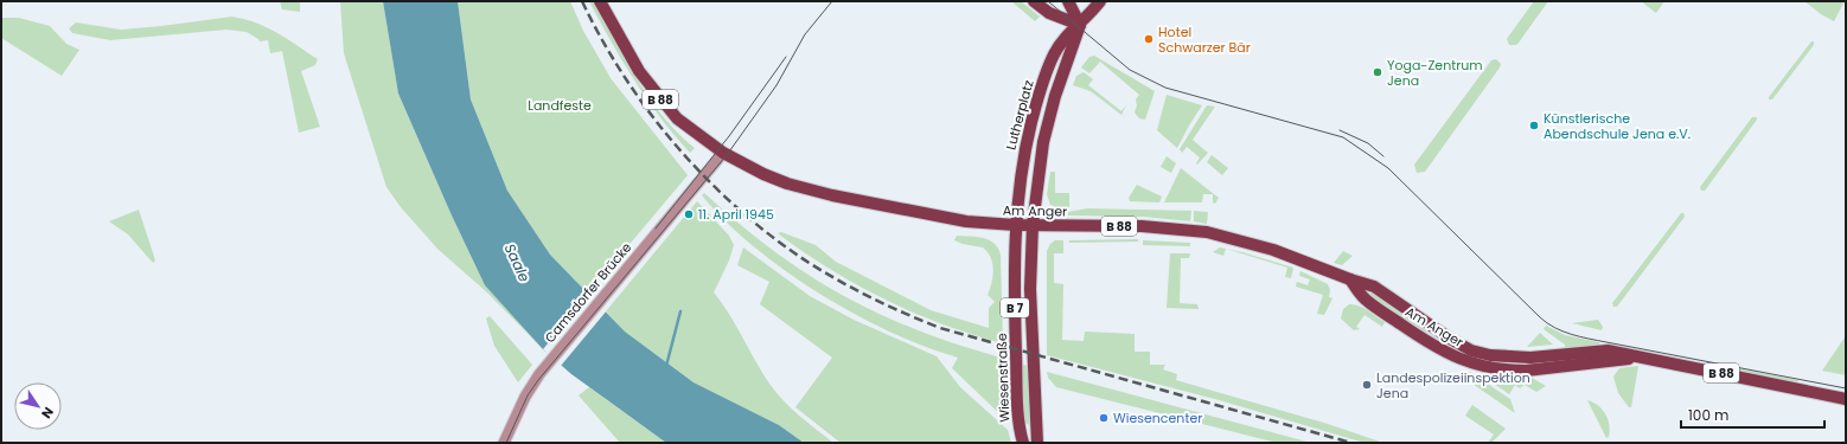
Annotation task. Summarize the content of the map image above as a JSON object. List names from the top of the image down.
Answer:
{
  "streets": {
    "main road": [
      "B 88",
      "Lutherplatz",
      "Am Anger",
      "B 7",
      "Wiesenstraße"
    ],
    "street": ["Camsdorfer Brücke"]
  },
  "crossings": [
    ["B 88", "Am Anger"],
    ["B 88", "Camsdorfer Brücke"],
    ["Lutherplatz", "Am Anger"],
    ["Lutherplatz", "B 7"],
    ["Lutherplatz", "Wiesenstraße"],
    ["Am Anger", "Camsdorfer Brücke"],
    ["Am Anger", "B 7"],
    ["Am Anger", "Wiesenstraße"]
  ],
  "water": ["Saale"],
  "parks": ["Landfeste"],
  "places": [
    "Hotel Schwarzer Bär",
    "Yoga-Zentrum Jena",
    "Künstlerische Abendschule Jena e.V.",
    "11. April 1945",
    "Landespolizeiinspektion Jena",
    "Wiesencenter"
  ],
  "scale_bar": "100 m",
  "north": "bottom right"
}
